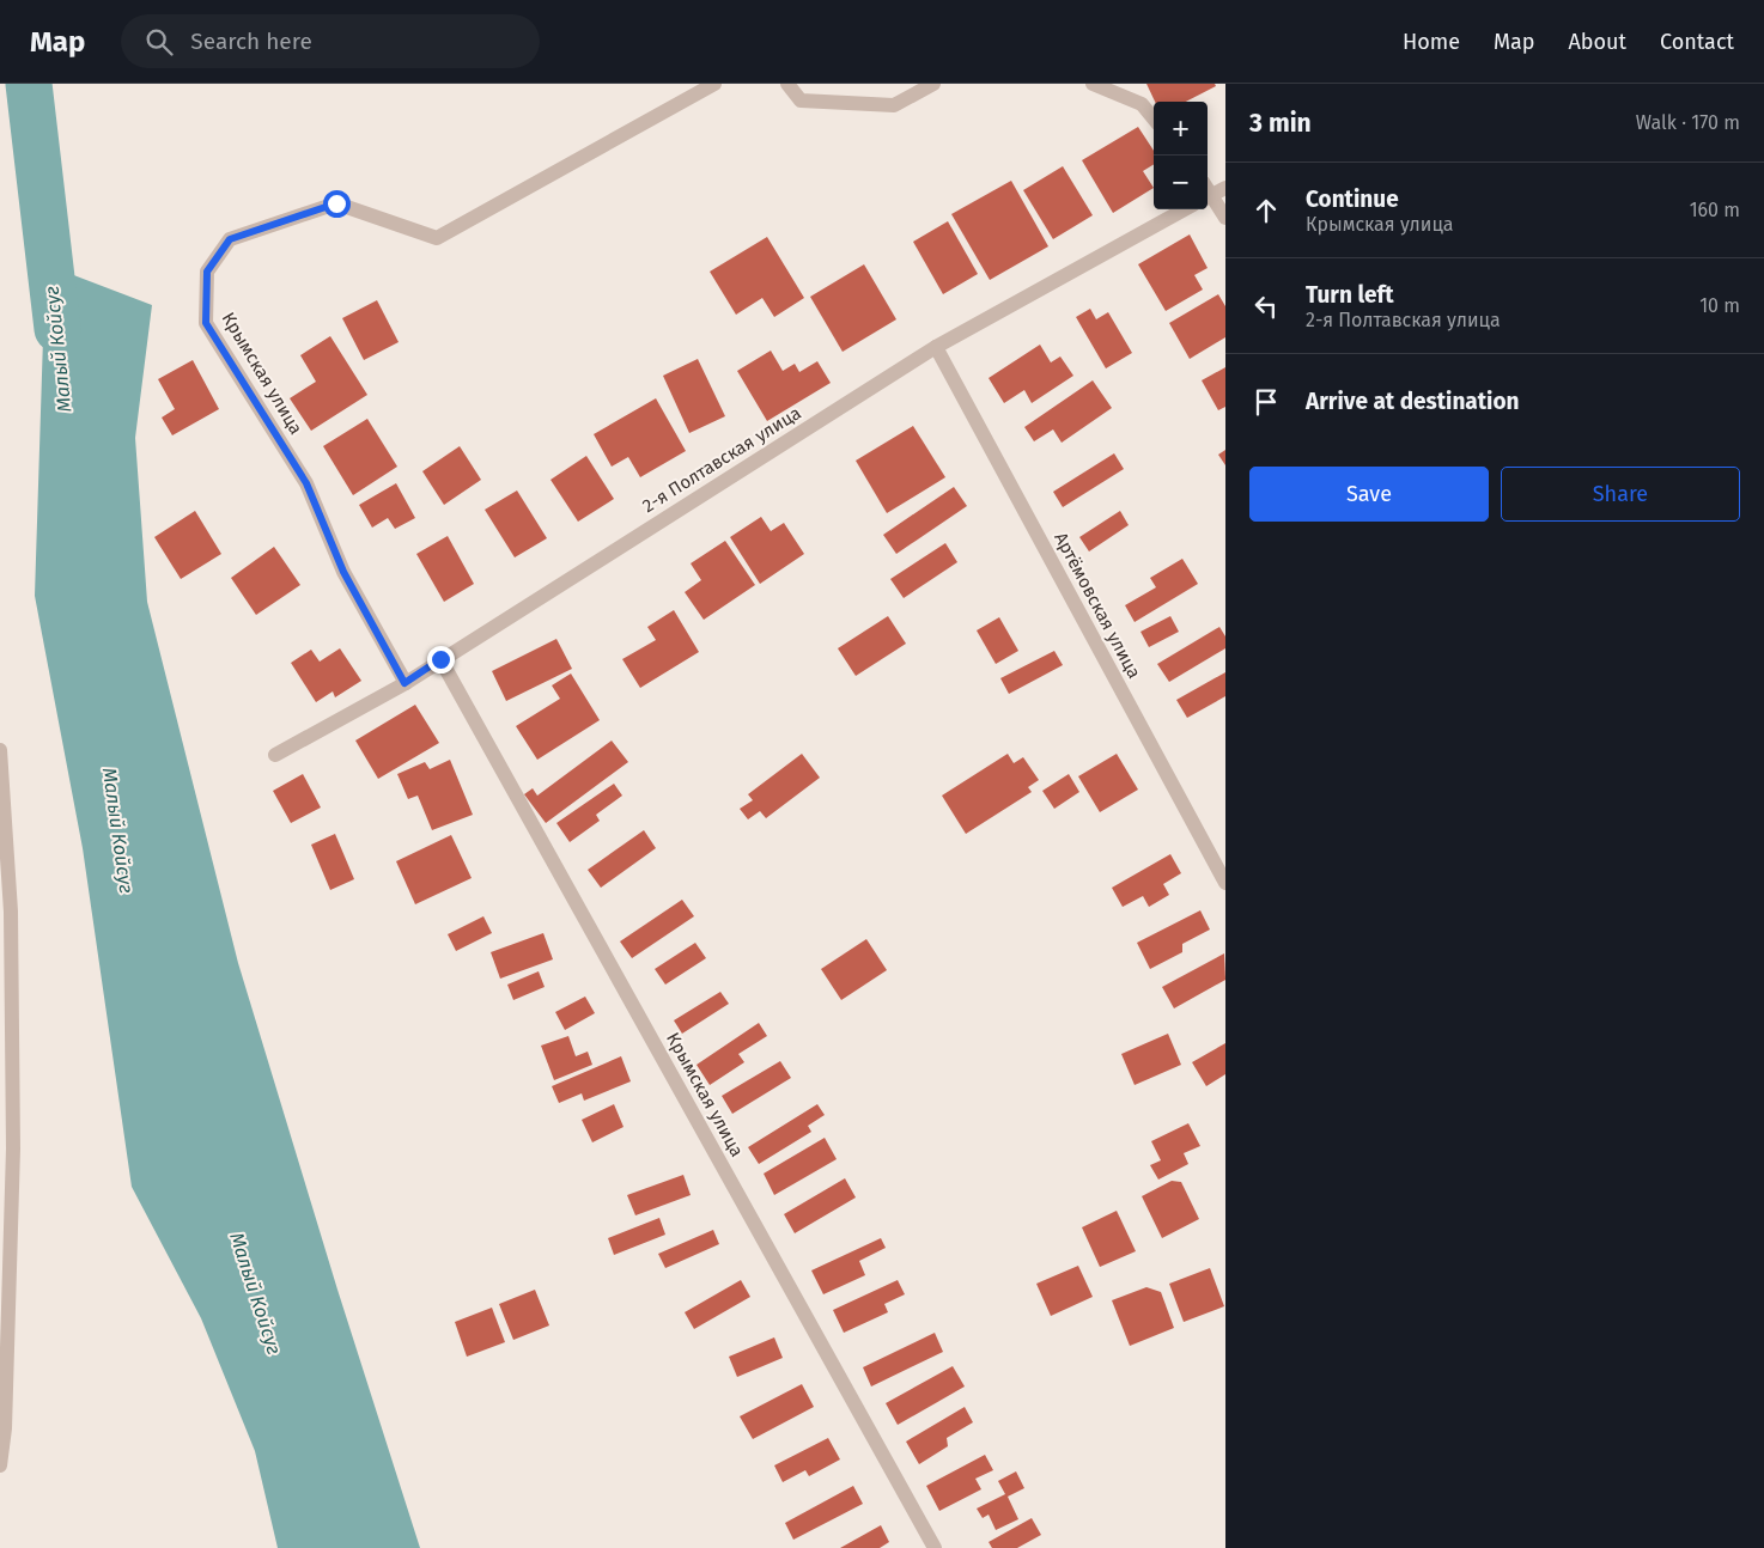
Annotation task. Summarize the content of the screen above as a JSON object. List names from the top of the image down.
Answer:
{
  "streets": {
    "street": ["Крымская улица", "2-я Полтавская улица", "Артёмовская улица"]
  },
  "crossings": [
    ["Крымская улица", "2-я Полтавская улица"],
    ["2-я Полтавская улица", "Артёмовская улица"]
  ],
  "water": ["Малый Койсуг"],
  "page": {
    "header": "Map",
    "search": "Search here",
    "nav": [
      "Home",
      "Map",
      "About",
      "Contact"
    ],
    "heading": ["3 min", "Walk · 170 m"],
    "map_buttons": ["+", "−"],
    "list": [
      ["Continue", "Крымская улица", "160 m"],
      ["Turn left", "2-я Полтавская улица", "10 m"],
      "Arrive at destination"
    ],
    "buttons": ["Save", "Share"]
  }
}
